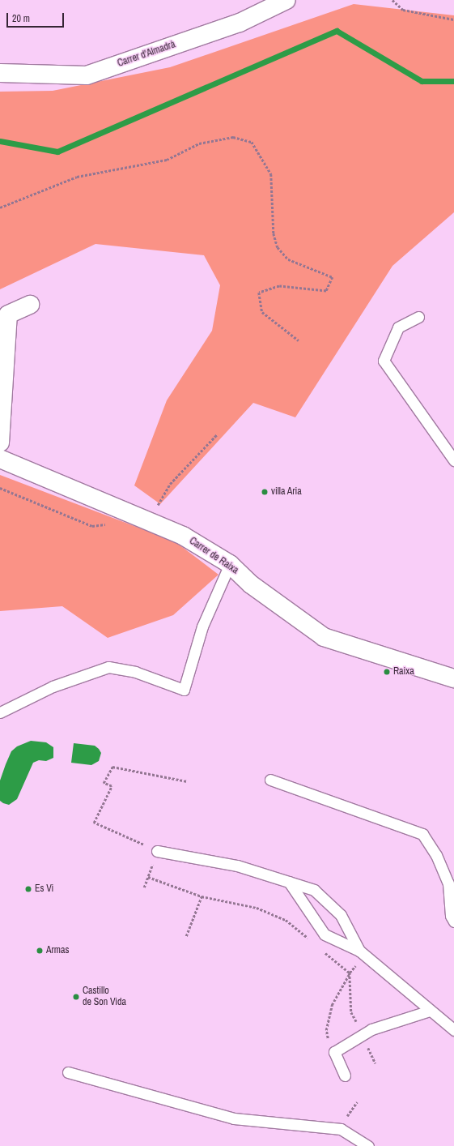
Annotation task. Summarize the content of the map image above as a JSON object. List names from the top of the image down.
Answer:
{
  "streets": {
    "street": ["Carrer d'Almadrà", "Carrer de Raixa"]
  },
  "places": [
    "villa Aria",
    "Raixa",
    "Es Vi",
    "Armas",
    "Castillo de Son Vida"
  ],
  "scale_bar": "20 m"
}
